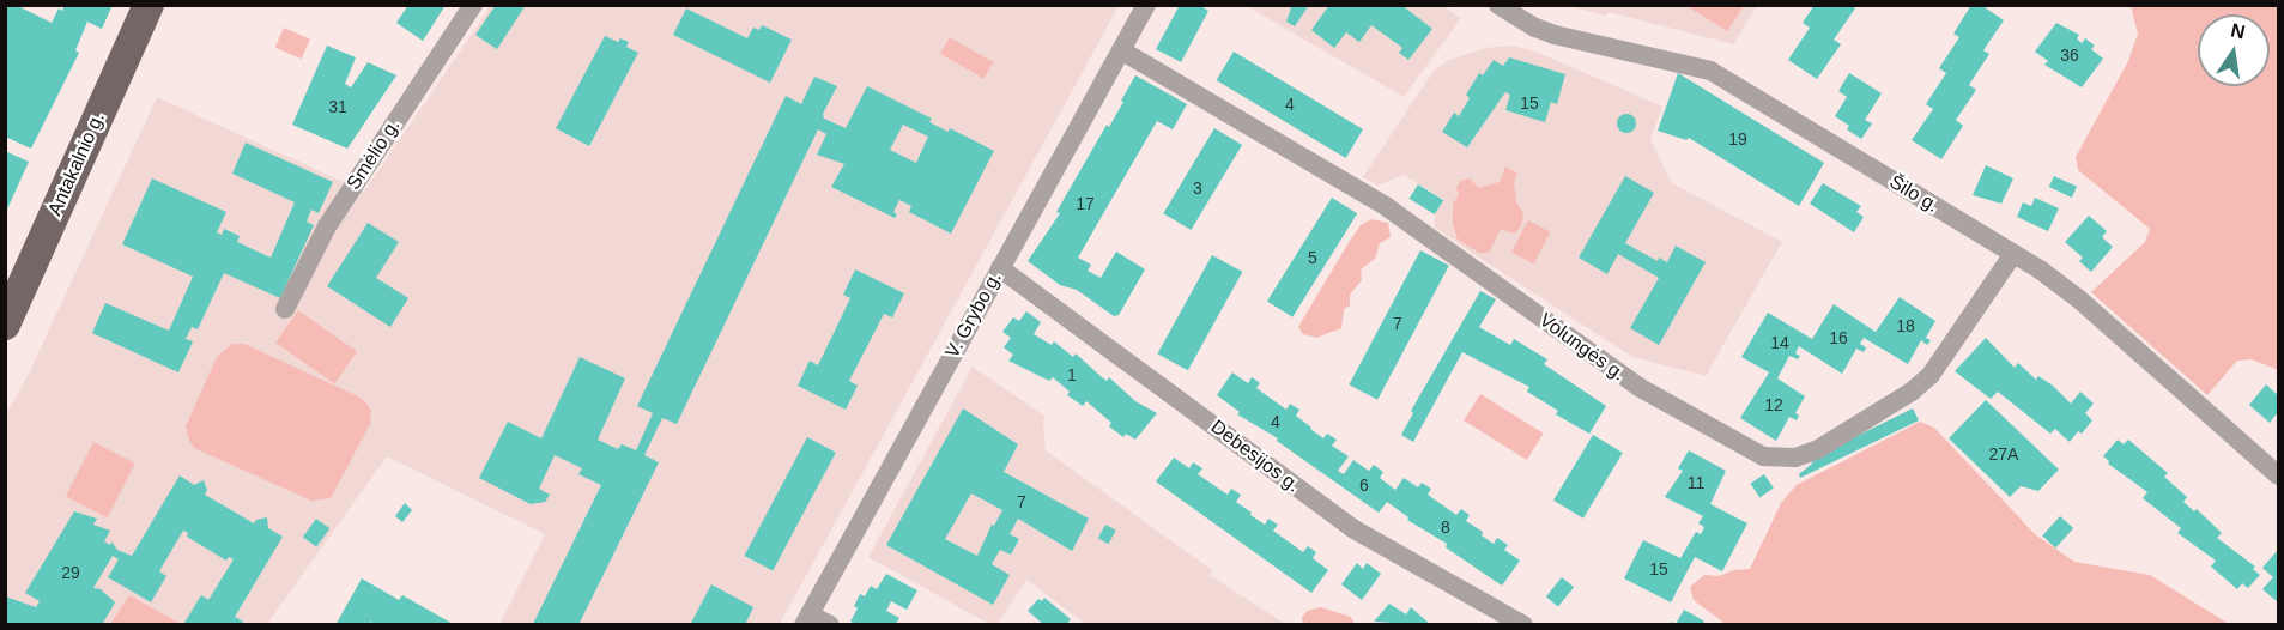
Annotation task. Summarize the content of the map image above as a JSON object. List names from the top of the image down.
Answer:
{
  "streets": {
    "main road": ["Antakalnio g."],
    "street": [
      "Smėlio g.",
      "Šilo g.",
      "V. Grybo g.",
      "Volungės g.",
      "Debesijos g."
    ]
  },
  "crossings": [
    ["Šilo g.", "Volungės g."],
    ["V. Grybo g.", "Volungės g."],
    ["V. Grybo g.", "Debesijos g."]
  ],
  "house_numbers": [
    "36",
    "15",
    "4",
    "31",
    "19",
    "3",
    "17",
    "5",
    "7",
    "18",
    "16",
    "14",
    "1",
    "12",
    "4",
    "27A",
    "11",
    "6",
    "7",
    "8",
    "15",
    "29"
  ],
  "north": "top"
}
